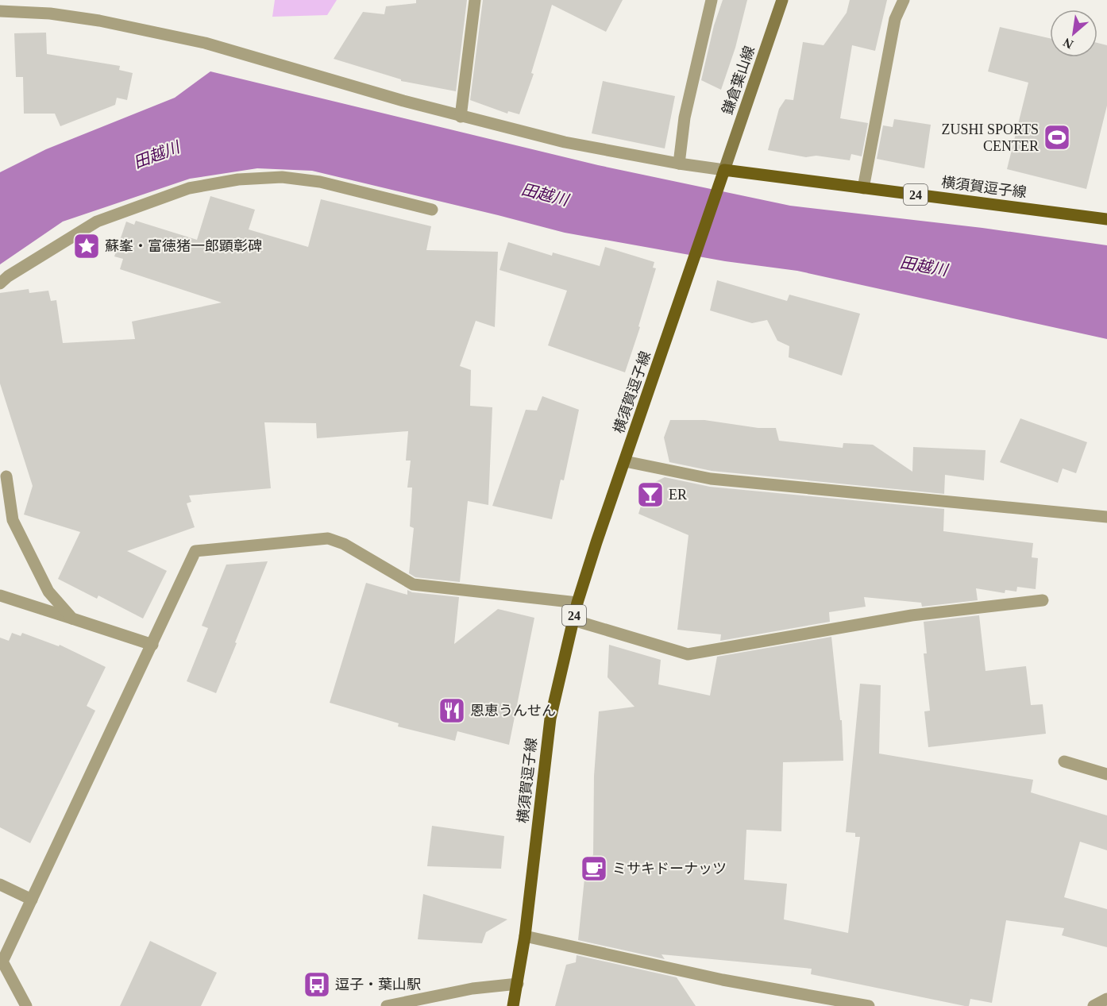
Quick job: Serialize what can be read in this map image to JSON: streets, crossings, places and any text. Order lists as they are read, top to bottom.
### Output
{
  "streets": {
    "main road": ["鎌倉葉山線", "横須賀逗子線", "24"]
  },
  "crossings": [
    ["鎌倉葉山線", "横須賀逗子線"]
  ],
  "water": ["田越川"],
  "places": {
    "sports": ["ZUSHI SPORTS CENTER"],
    "place": ["蘇峯・富徳猪一郎顕彰碑"],
    "bar": ["ER"],
    "restaurant": ["恩恵うんせん"],
    "cafe": ["ミサキドーナッツ"],
    "bus stop": ["逗子・葉山駅"]
  },
  "north": "bottom left"
}
